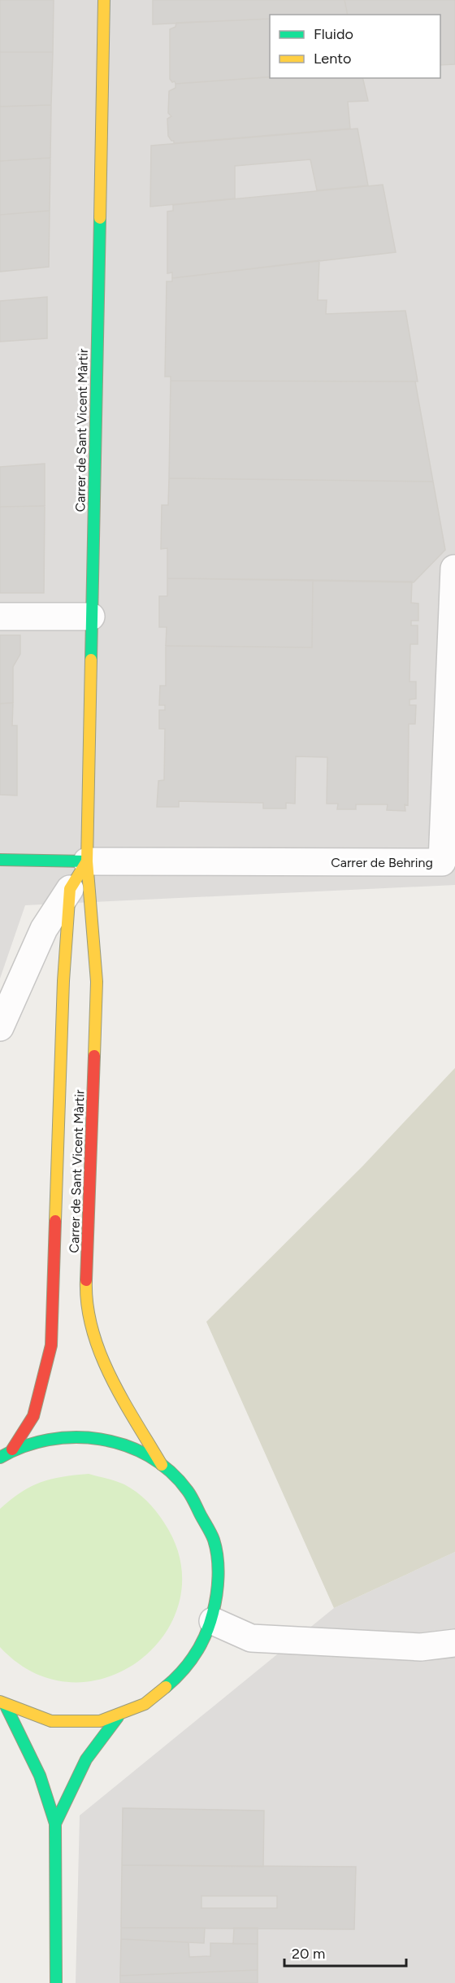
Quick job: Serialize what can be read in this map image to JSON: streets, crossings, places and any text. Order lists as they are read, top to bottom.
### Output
{
  "streets": {
    "main road": ["Carrer de Sant Vicent Màrtir"],
    "street": ["Carrer de Behring"]
  },
  "crossings": [
    ["Carrer de Sant Vicent Màrtir", "Carrer de Behring"]
  ],
  "legend": ["Fluido", "Lento"],
  "scale_bar": "20 m"
}
